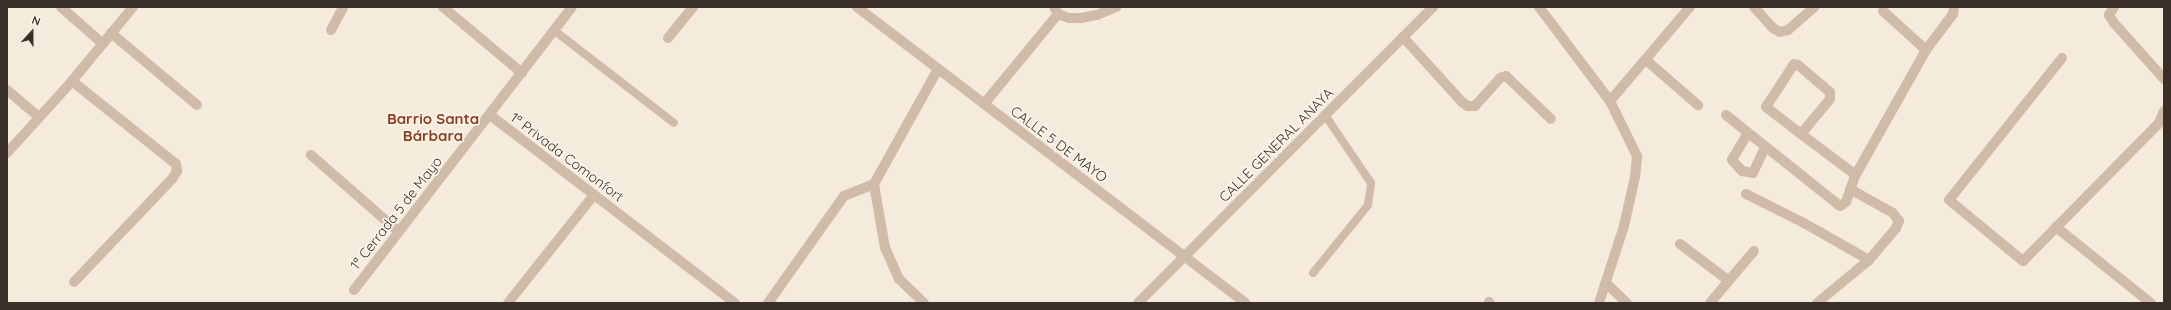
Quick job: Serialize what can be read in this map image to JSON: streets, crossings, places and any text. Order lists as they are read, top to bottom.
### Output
{
  "streets": {
    "street": [
      "CALLE 5 DE MAYO",
      "CALLE GENERAL ANAYA",
      "1ª Privada Comonfort",
      "1ª Cerrada 5 de Mayo"
    ]
  },
  "crossings": [
    ["CALLE 5 DE MAYO", "CALLE GENERAL ANAYA"],
    ["1ª Privada Comonfort", "1ª Cerrada 5 de Mayo"]
  ],
  "districts": ["Barrio Santa Bárbara"],
  "north": "top"
}
